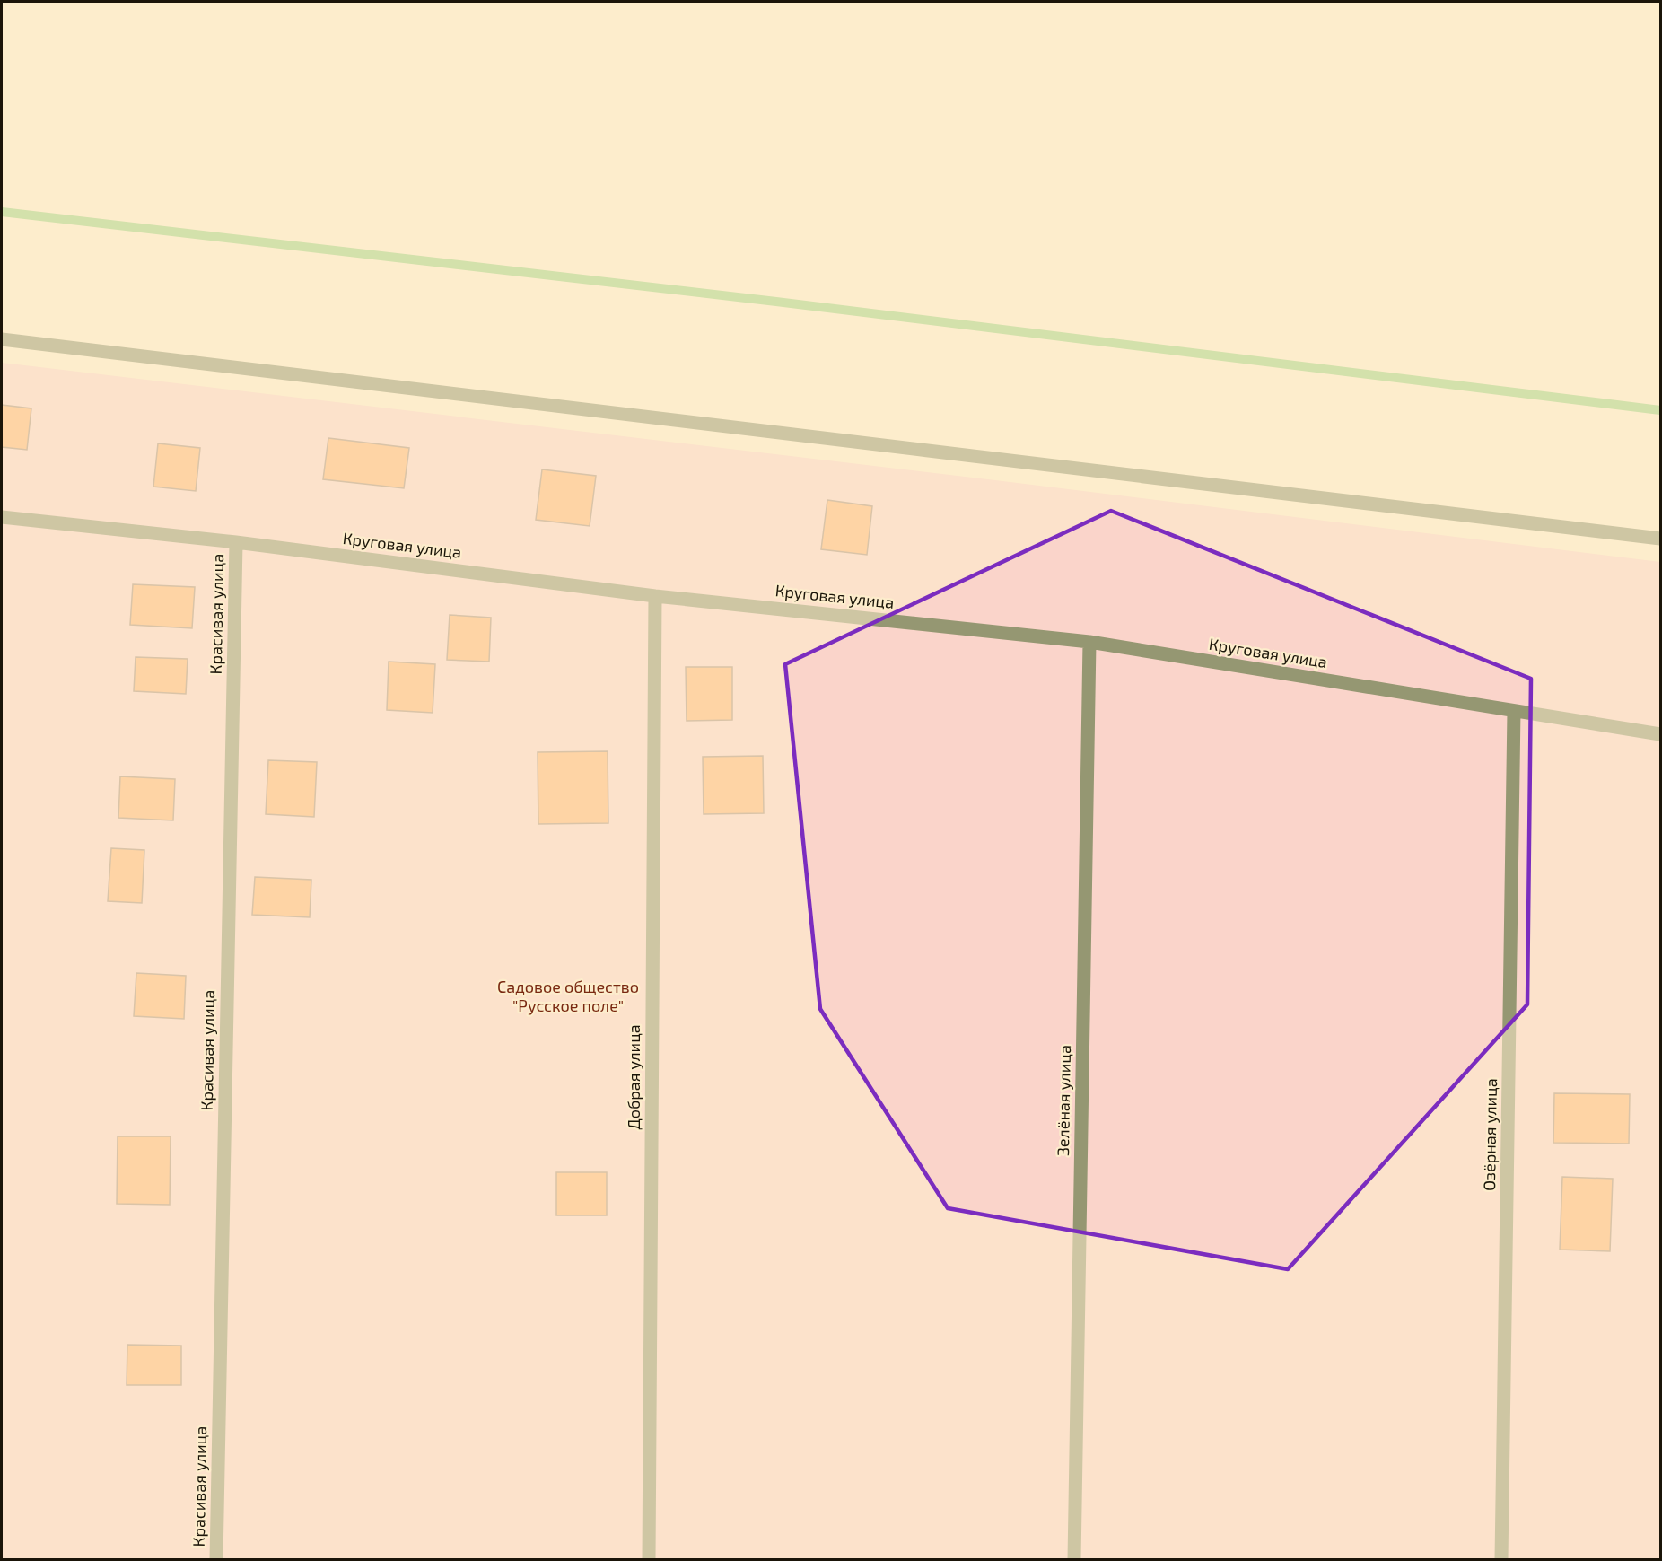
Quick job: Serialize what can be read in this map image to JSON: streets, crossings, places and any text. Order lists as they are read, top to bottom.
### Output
{
  "streets": {
    "street": [
      "Круговая улица",
      "Красивая улица",
      "Добрая улица",
      "Зелёная улица",
      "Озёрная улица"
    ]
  },
  "crossings": [
    ["Круговая улица", "Красивая улица"],
    ["Круговая улица", "Добрая улица"],
    ["Круговая улица", "Зелёная улица"],
    ["Круговая улица", "Озёрная улица"]
  ],
  "parks": ["Садовое общество \"Русское поле\""]
}
